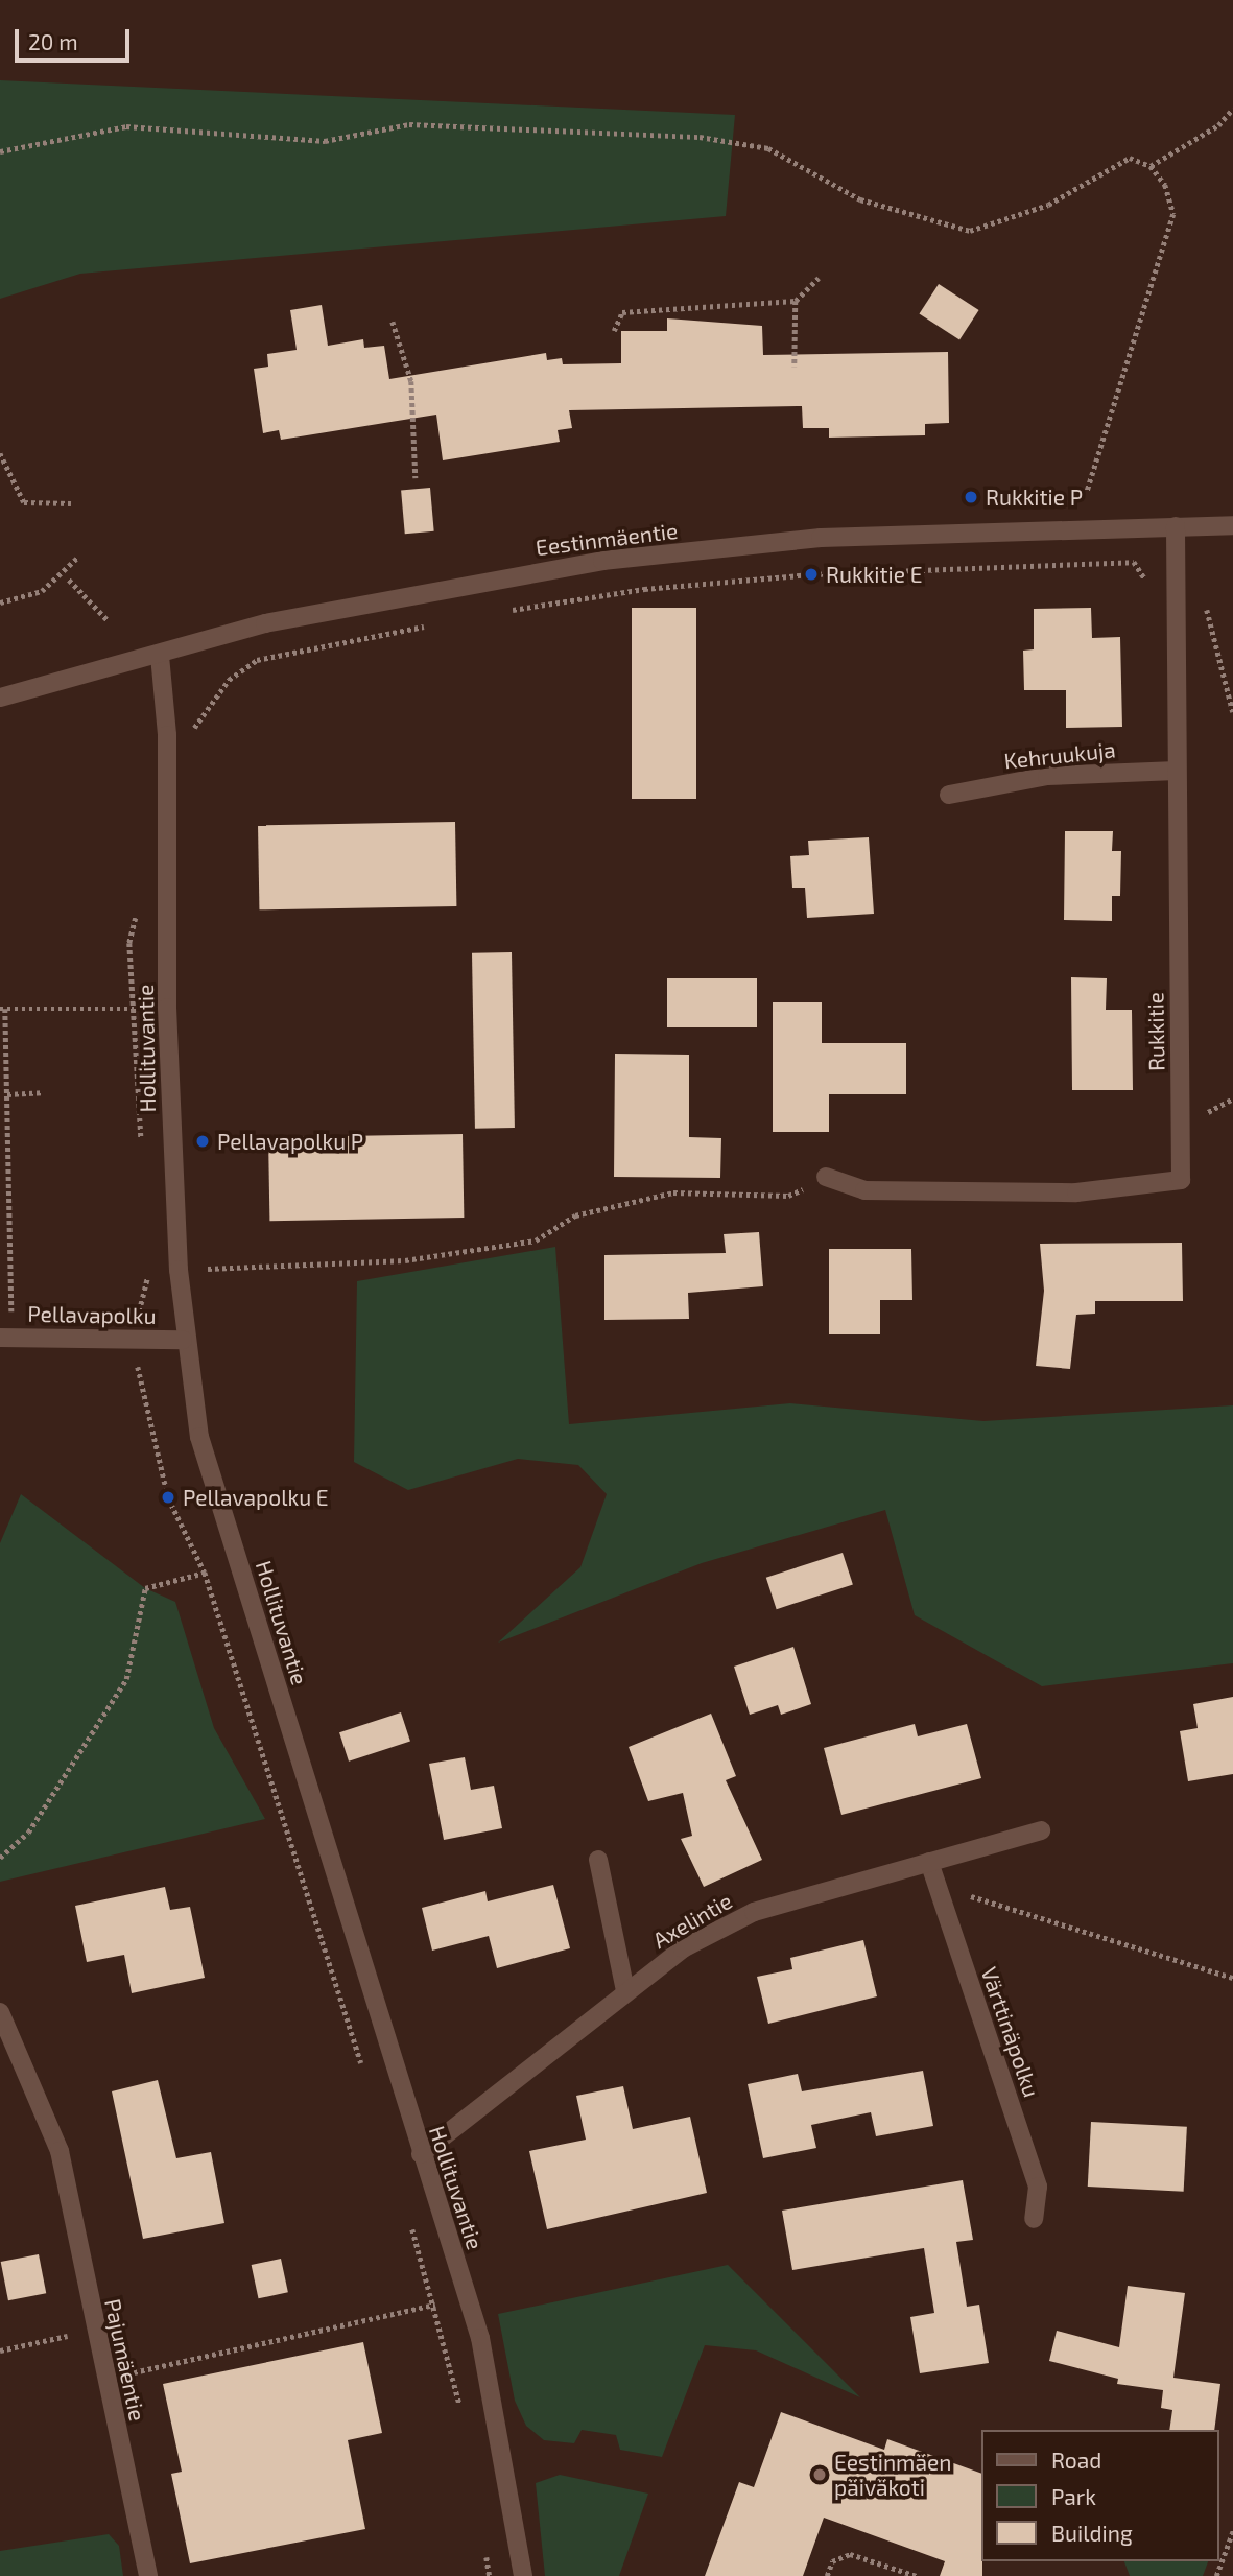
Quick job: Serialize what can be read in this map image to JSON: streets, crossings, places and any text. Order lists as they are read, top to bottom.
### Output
{
  "streets": {
    "street": [
      "Eestinmäentie",
      "Kehruukuja",
      "Rukkitie",
      "Hollituvantie",
      "Pellavapolku",
      "Axelintie",
      "Värttinäpolku",
      "Pajumäentie"
    ]
  },
  "crossings": [
    ["Eestinmäentie", "Rukkitie"],
    ["Eestinmäentie", "Hollituvantie"],
    ["Kehruukuja", "Rukkitie"],
    ["Hollituvantie", "Pellavapolku"],
    ["Hollituvantie", "Axelintie"],
    ["Axelintie", "Värttinäpolku"]
  ],
  "places": [
    "Rukkitie P",
    "Rukkitie E",
    "Pellavapolku P",
    "Pellavapolku E",
    "Eestinmäen päiväkoti"
  ],
  "legend": ["Road", "Park", "Building"],
  "scale_bar": "20 m"
}
